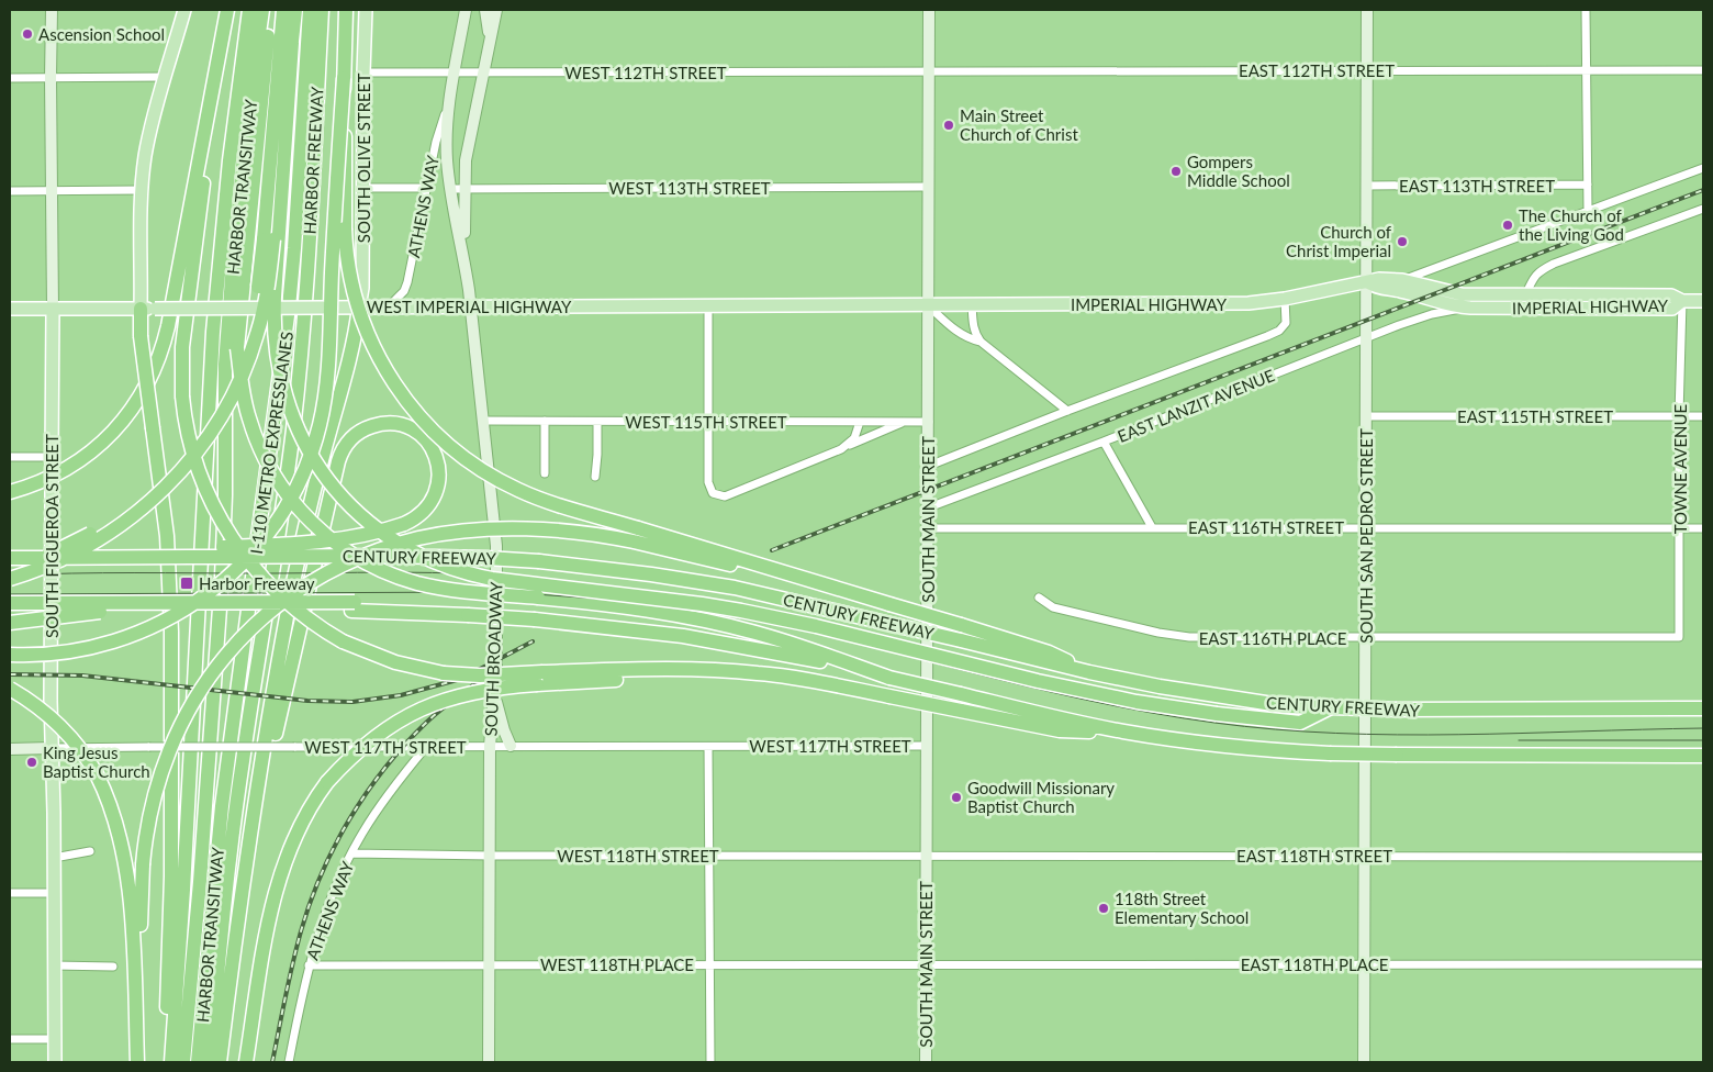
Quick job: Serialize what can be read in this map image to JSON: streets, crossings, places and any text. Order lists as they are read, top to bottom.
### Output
{
  "streets": {
    "highway": [
      "HARBOR FREEWAY",
      "HARBOR TRANSITWAY",
      "I-110 METRO EXPRESSLANES",
      "CENTURY FREEWAY"
    ],
    "main road": [
      "SOUTH OLIVE STREET",
      "IMPERIAL HIGHWAY",
      "WEST IMPERIAL HIGHWAY",
      "SOUTH MAIN STREET",
      "SOUTH FIGUEROA STREET",
      "SOUTH SAN PEDRO STREET",
      "SOUTH BROADWAY",
      "WEST 117TH STREET"
    ],
    "street": [
      "EAST 112TH STREET",
      "WEST 112TH STREET",
      "EAST 113TH STREET",
      "WEST 113TH STREET",
      "ATHENS WAY",
      "EAST LANZIT AVENUE",
      "EAST 115TH STREET",
      "WEST 115TH STREET",
      "TOWNE AVENUE",
      "EAST 116TH STREET",
      "EAST 116TH PLACE",
      "WEST 118TH STREET",
      "EAST 118TH STREET",
      "WEST 118TH PLACE",
      "EAST 118TH PLACE"
    ]
  },
  "crossings": [
    ["EAST 112TH STREET", "WEST 112TH STREET"],
    ["EAST 112TH STREET", "SOUTH MAIN STREET"],
    ["EAST 112TH STREET", "SOUTH SAN PEDRO STREET"],
    ["WEST 112TH STREET", "SOUTH OLIVE STREET"],
    ["WEST 112TH STREET", "SOUTH MAIN STREET"],
    ["WEST 112TH STREET", "SOUTH BROADWAY"],
    ["SOUTH OLIVE STREET", "WEST IMPERIAL HIGHWAY"],
    ["EAST 113TH STREET", "SOUTH SAN PEDRO STREET"],
    ["HARBOR TRANSITWAY", "I-110 METRO EXPRESSLANES"],
    ["WEST 113TH STREET", "SOUTH MAIN STREET"],
    ["WEST 113TH STREET", "SOUTH BROADWAY"],
    ["ATHENS WAY", "WEST IMPERIAL HIGHWAY"],
    ["ATHENS WAY", "SOUTH BROADWAY"],
    ["ATHENS WAY", "WEST 117TH STREET"],
    ["ATHENS WAY", "WEST 118TH STREET"],
    ["ATHENS WAY", "WEST 118TH PLACE"],
    ["IMPERIAL HIGHWAY", "WEST IMPERIAL HIGHWAY"],
    ["IMPERIAL HIGHWAY", "EAST LANZIT AVENUE"],
    ["IMPERIAL HIGHWAY", "TOWNE AVENUE"],
    ["IMPERIAL HIGHWAY", "SOUTH MAIN STREET"],
    ["IMPERIAL HIGHWAY", "SOUTH SAN PEDRO STREET"],
    ["WEST IMPERIAL HIGHWAY", "SOUTH MAIN STREET"],
    ["WEST IMPERIAL HIGHWAY", "SOUTH FIGUEROA STREET"],
    ["WEST IMPERIAL HIGHWAY", "SOUTH BROADWAY"],
    ["EAST LANZIT AVENUE", "SOUTH MAIN STREET"],
    ["EAST LANZIT AVENUE", "SOUTH SAN PEDRO STREET"],
    ["EAST 115TH STREET", "TOWNE AVENUE"],
    ["EAST 115TH STREET", "SOUTH SAN PEDRO STREET"],
    ["WEST 115TH STREET", "SOUTH MAIN STREET"],
    ["WEST 115TH STREET", "SOUTH BROADWAY"],
    ["TOWNE AVENUE", "EAST 116TH STREET"],
    ["TOWNE AVENUE", "EAST 116TH PLACE"],
    ["SOUTH MAIN STREET", "EAST 116TH STREET"],
    ["SOUTH MAIN STREET", "WEST 117TH STREET"],
    ["SOUTH MAIN STREET", "WEST 118TH STREET"],
    ["SOUTH MAIN STREET", "EAST 118TH STREET"],
    ["SOUTH MAIN STREET", "WEST 118TH PLACE"],
    ["SOUTH MAIN STREET", "EAST 118TH PLACE"],
    ["EAST 116TH STREET", "SOUTH SAN PEDRO STREET"],
    ["SOUTH FIGUEROA STREET", "WEST 117TH STREET"],
    ["SOUTH SAN PEDRO STREET", "EAST 116TH PLACE"],
    ["SOUTH SAN PEDRO STREET", "EAST 118TH STREET"],
    ["SOUTH SAN PEDRO STREET", "EAST 118TH PLACE"],
    ["SOUTH BROADWAY", "WEST 117TH STREET"],
    ["SOUTH BROADWAY", "WEST 118TH STREET"],
    ["SOUTH BROADWAY", "WEST 118TH PLACE"],
    ["WEST 118TH STREET", "EAST 118TH STREET"],
    ["WEST 118TH PLACE", "EAST 118TH PLACE"]
  ],
  "places": {
    "other": [
      "Ascension School",
      "Main Street Church of Christ",
      "Gompers Middle School",
      "The Church of the Living God",
      "Church of Christ Imperial",
      "King Jesus Baptist Church",
      "Goodwill Missionary Baptist Church",
      "118th Street Elementary School"
    ],
    "transit": ["Harbor Freeway"]
  }
}
